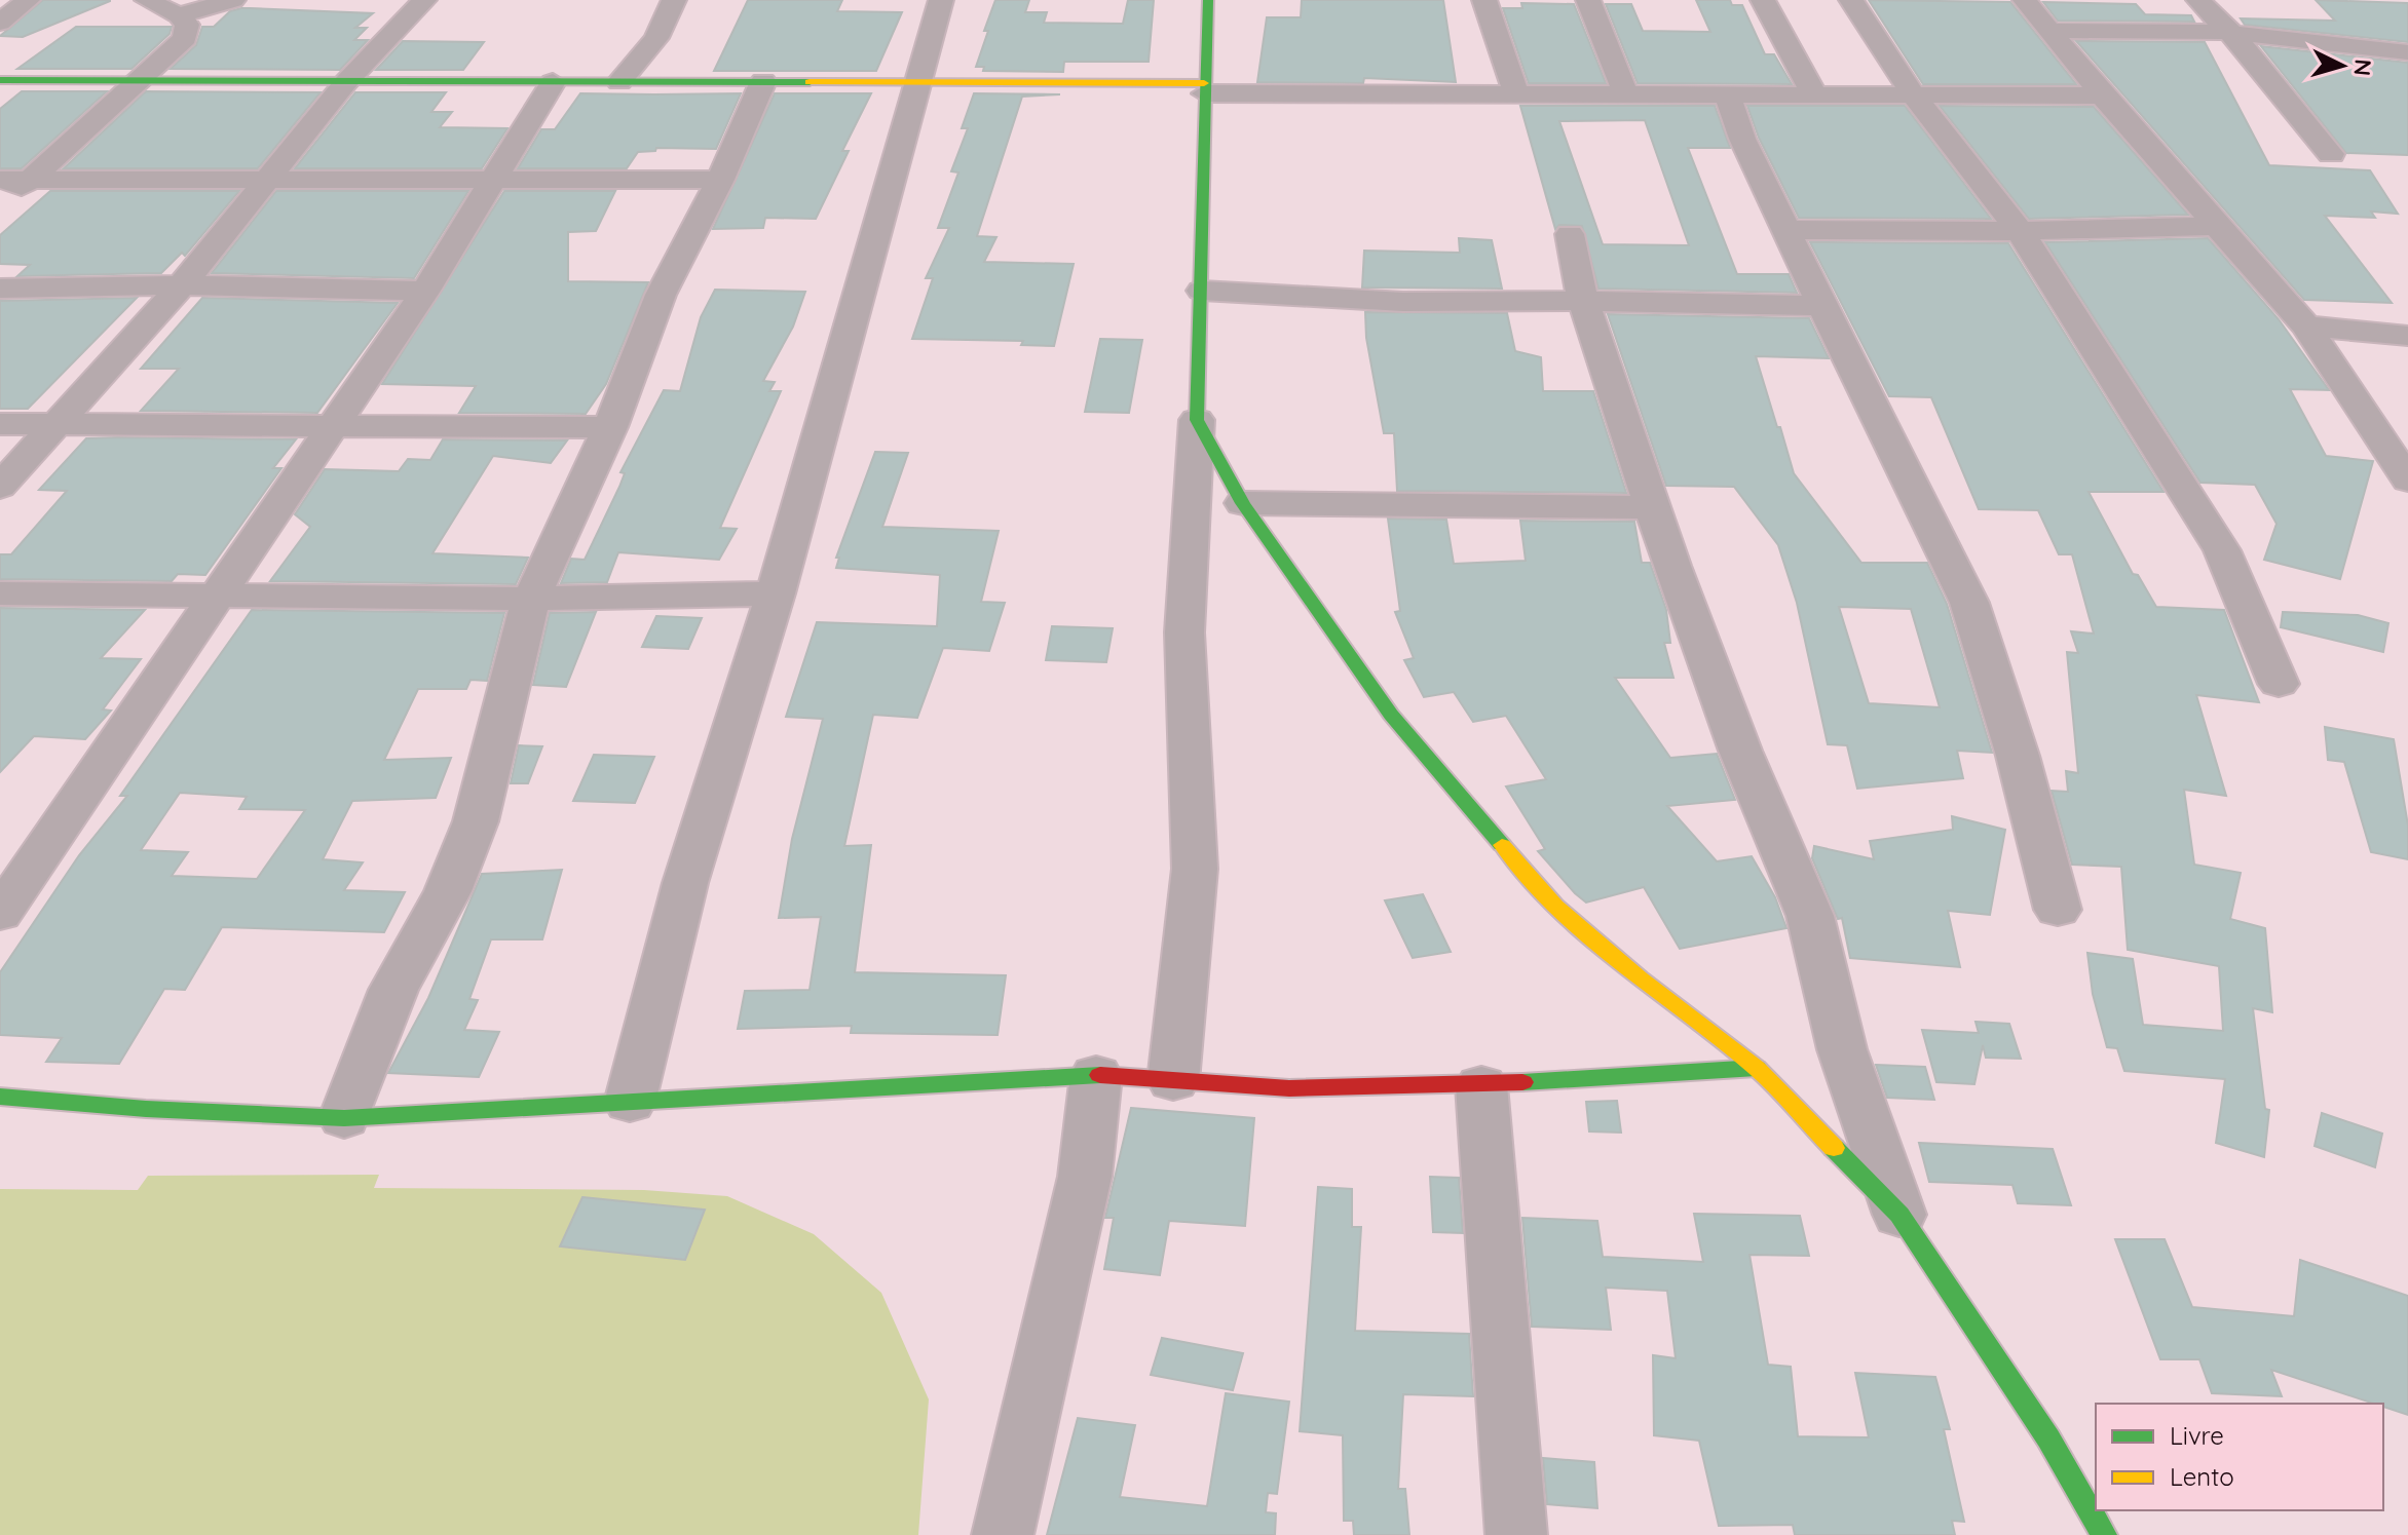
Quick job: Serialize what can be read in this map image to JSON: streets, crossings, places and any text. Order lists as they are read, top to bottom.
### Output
{
  "legend": ["Livre", "Lento"],
  "north": "right"
}
